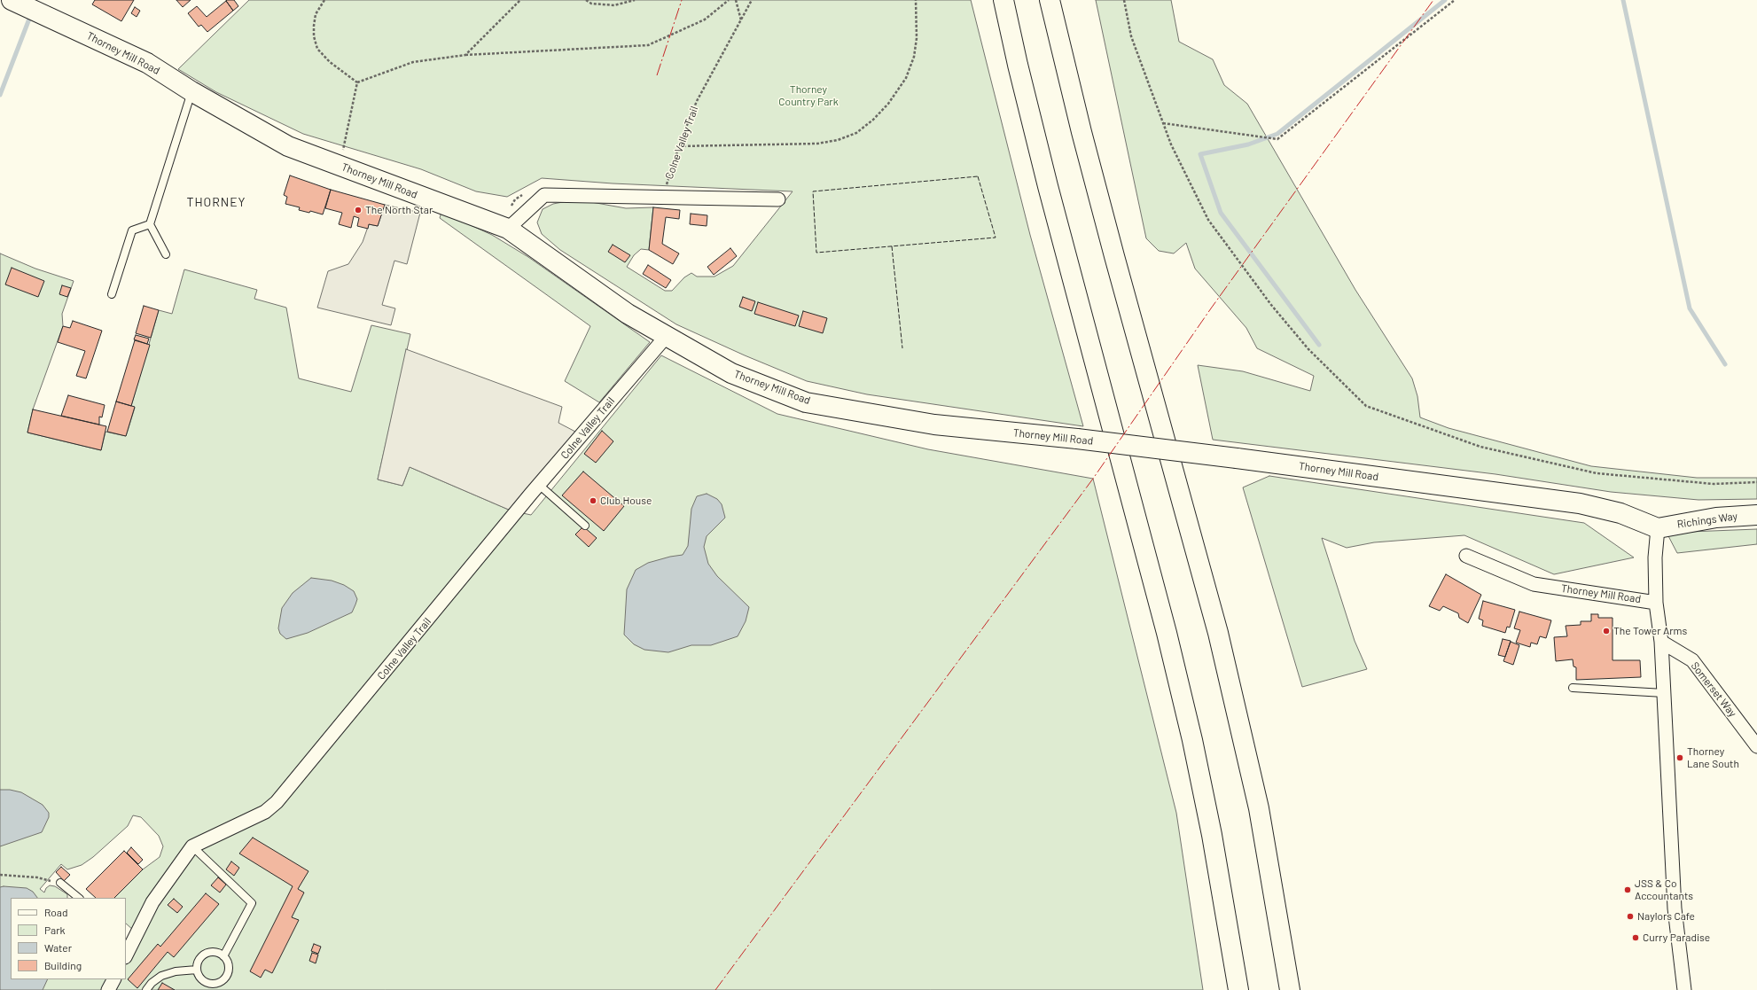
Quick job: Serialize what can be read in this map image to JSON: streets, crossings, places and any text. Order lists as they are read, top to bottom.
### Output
{
  "streets": {
    "main road": ["Thorney Mill Road", "Richings Way"],
    "street": ["Colne Valley Trail", "Somerset Way"]
  },
  "crossings": [
    ["Thorney Mill Road", "Colne Valley Trail"],
    ["Thorney Mill Road", "Richings Way"]
  ],
  "districts": ["THORNEY"],
  "parks": ["Thorney Country Park"],
  "places": [
    "The North Star",
    "Club House",
    "The Tower Arms",
    "Thorney Lane South",
    "JSS & Co Accountants",
    "Naylors Cafe",
    "Curry Paradise"
  ],
  "legend": [
    "Road",
    "Park",
    "Water",
    "Building"
  ]
}
